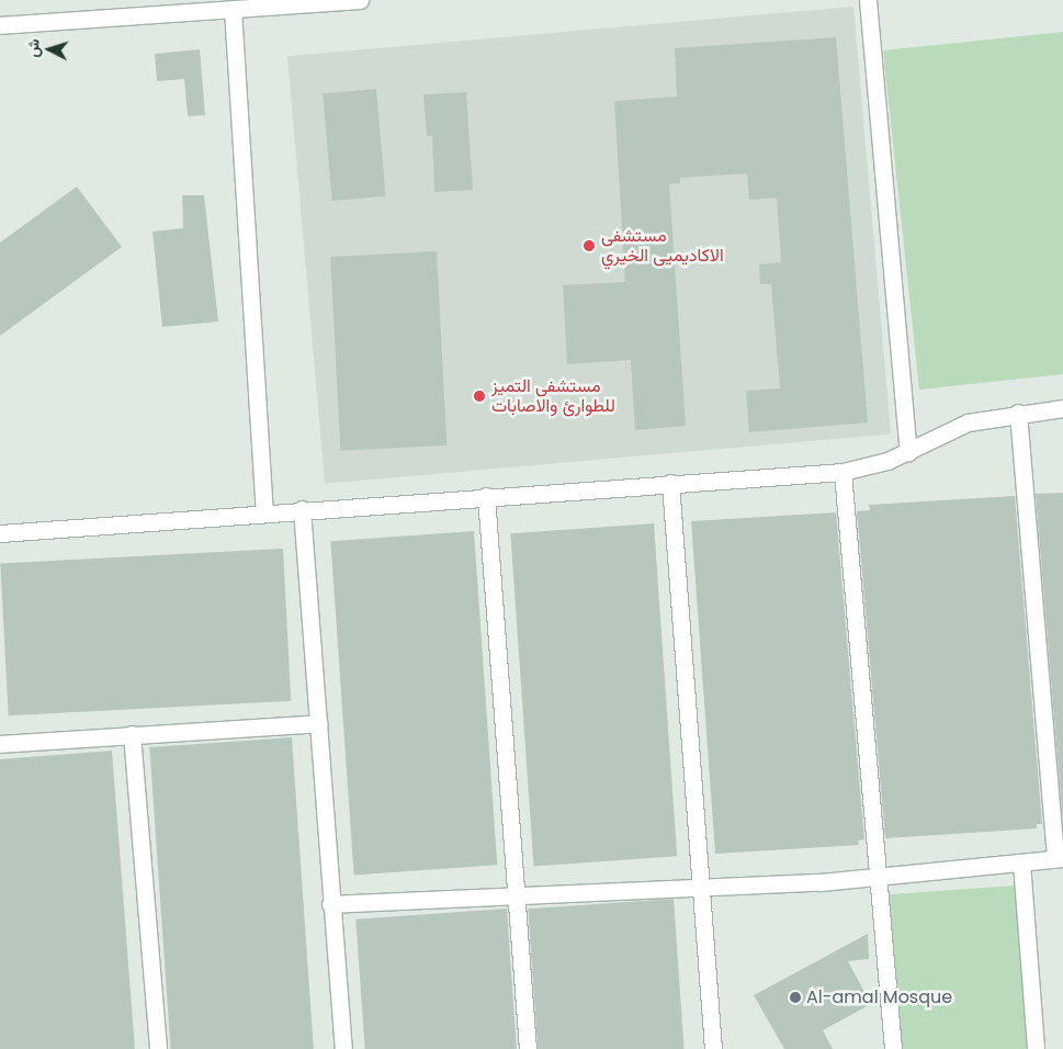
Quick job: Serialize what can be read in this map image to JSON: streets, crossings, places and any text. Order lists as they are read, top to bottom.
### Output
{
  "places": ["مستشفى الاكاديميى الخيري", "مستشفى التميز للطوارئ والاصابات", "Al-amal Mosque"],
  "north": "left"
}
